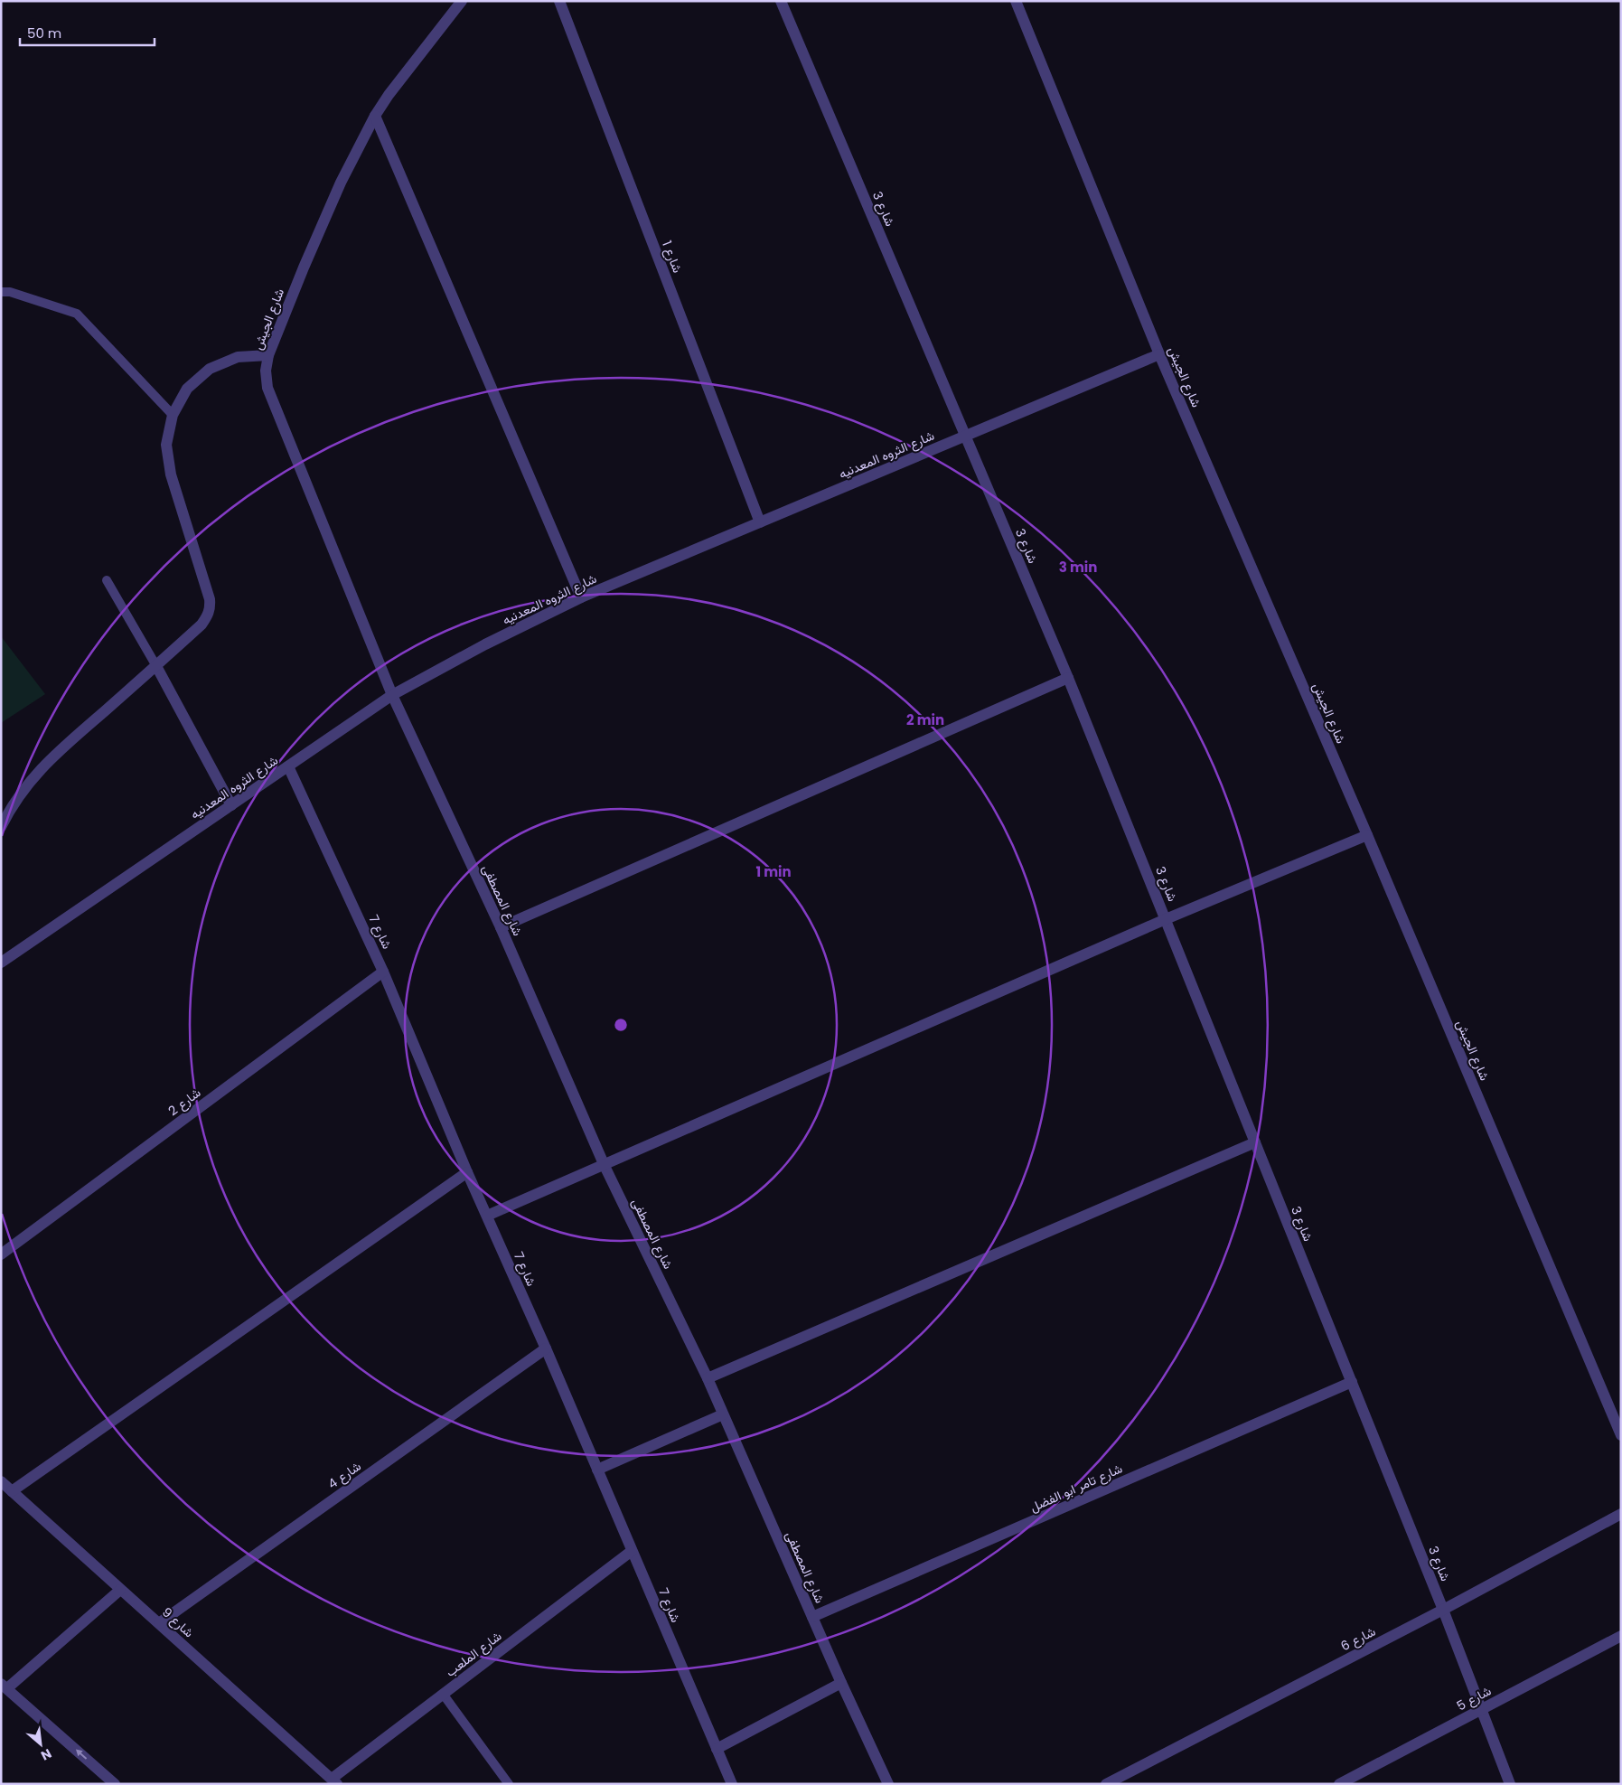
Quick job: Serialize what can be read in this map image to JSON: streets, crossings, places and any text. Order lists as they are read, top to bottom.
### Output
{
  "streets": {
    "street": [
      "شارع 3",
      "شارع 1",
      "شارع الجيش",
      "شارع الثروه المعدنيه",
      "شارع المصطفى",
      "شارع 7",
      "شارع 2",
      "شارع 4",
      "شارع تامر ابو الفضل",
      "شارع 9",
      "شارع 6",
      "شارع الملعب",
      "شارع 5"
    ]
  },
  "crossings": [
    ["شارع 3", "شارع الثروه المعدنيه"],
    ["شارع 3", "شارع تامر ابو الفضل"],
    ["شارع 3", "شارع 6"],
    ["شارع 3", "شارع 5"],
    ["شارع 1", "شارع الثروه المعدنيه"],
    ["شارع الجيش", "شارع الثروه المعدنيه"],
    ["شارع الجيش", "شارع المصطفى"],
    ["شارع الثروه المعدنيه", "شارع المصطفى"],
    ["شارع الثروه المعدنيه", "شارع 7"],
    ["شارع المصطفى", "شارع تامر ابو الفضل"],
    ["شارع 7", "شارع 2"],
    ["شارع 7", "شارع 4"],
    ["شارع 7", "شارع الملعب"],
    ["شارع 4", "شارع 9"],
    ["شارع 9", "شارع الملعب"]
  ],
  "scale_bar": "50 m",
  "north": "bottom right",
  "rings": ["3 min", "2 min", "1 min"]
}
